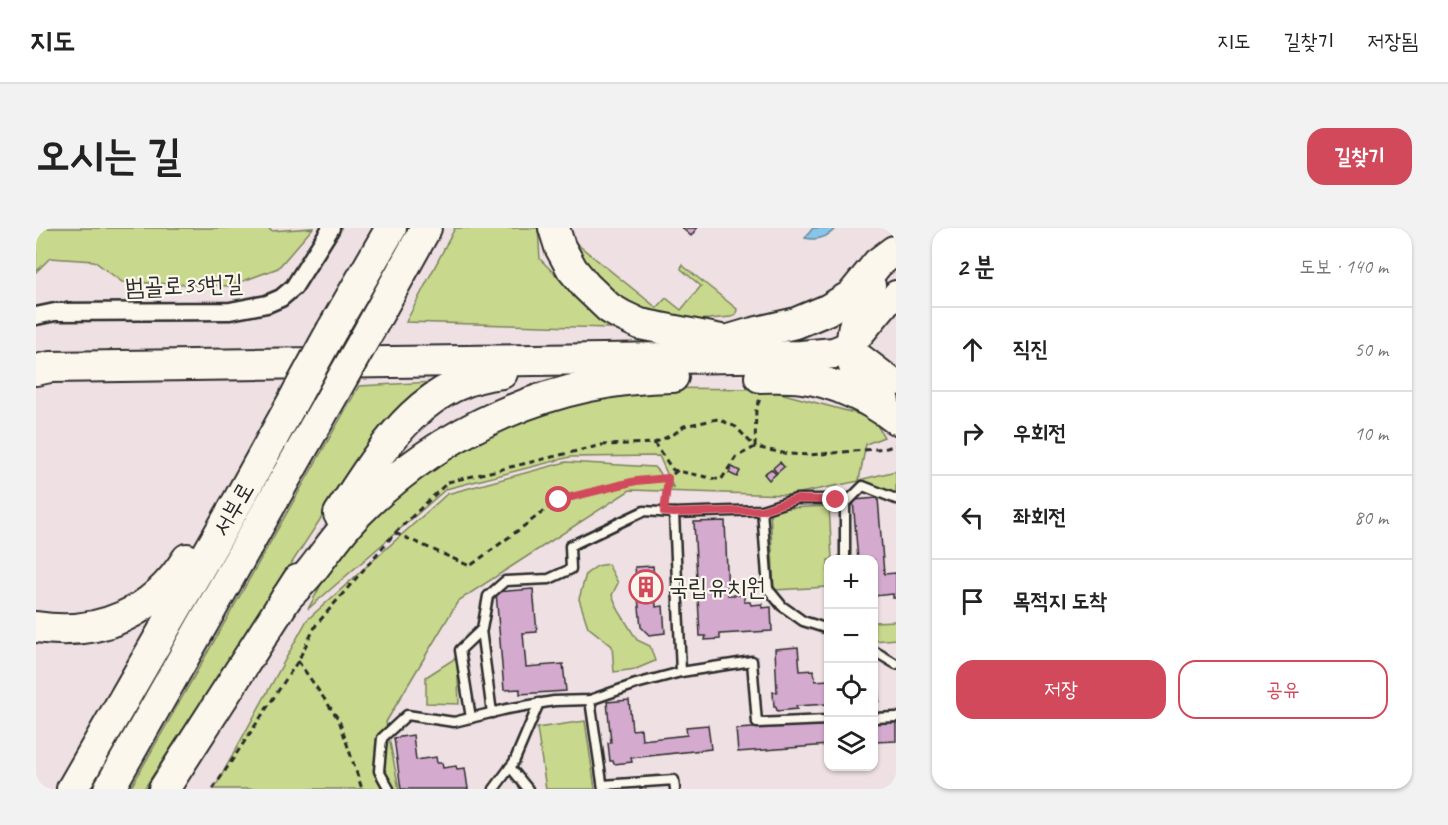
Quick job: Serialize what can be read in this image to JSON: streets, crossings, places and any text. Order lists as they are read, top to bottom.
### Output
{
  "streets": {
    "highway": ["서부로"],
    "street": ["범골로35번길"]
  },
  "places": {
    "building": ["국립유치원"]
  },
  "page": {
    "header": "지도",
    "nav": ["지도", "길찾기", "저장됨"],
    "buttons": [
      "길찾기",
      ["저장", "공유"]
    ],
    "title": "오시는 길",
    "heading": ["2 분", "도보 · 140 m"],
    "list": [
      ["직진", "50 m"],
      ["우회전", "10 m"],
      ["좌회전", "80 m"],
      "목적지 도착"
    ],
    "map_buttons": ["+", "−"]
  }
}
